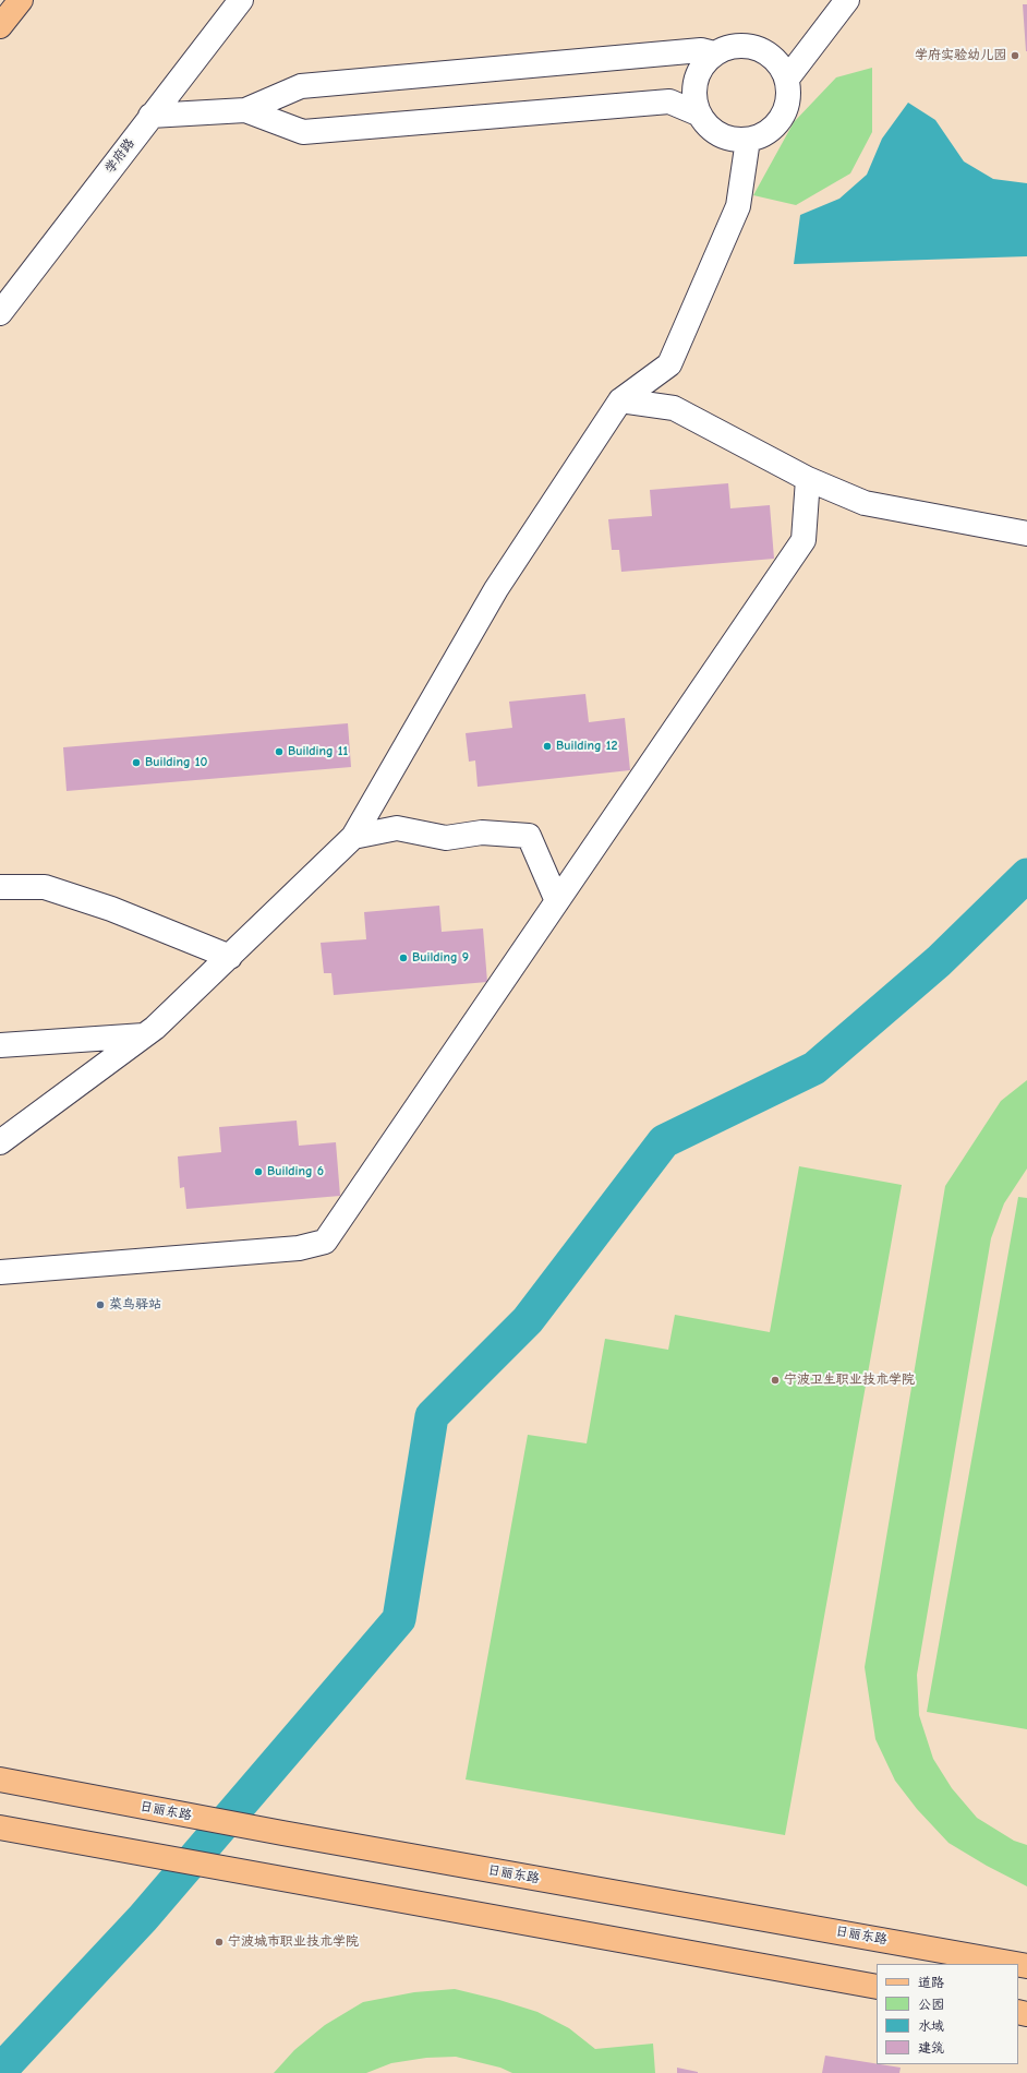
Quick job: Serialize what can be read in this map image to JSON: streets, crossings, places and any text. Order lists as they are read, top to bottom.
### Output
{
  "streets": {
    "main road": ["日丽东路"],
    "street": ["学府路"]
  },
  "places": [
    "学府实验幼儿园",
    "Building 12",
    "Building 11",
    "Building 10",
    "Building 9",
    "Building 6",
    "菜鸟驿站",
    "宁波卫生职业技术学院",
    "宁波城市职业技术学院"
  ],
  "legend": [
    "道路",
    "公园",
    "水域",
    "建筑"
  ]
}
